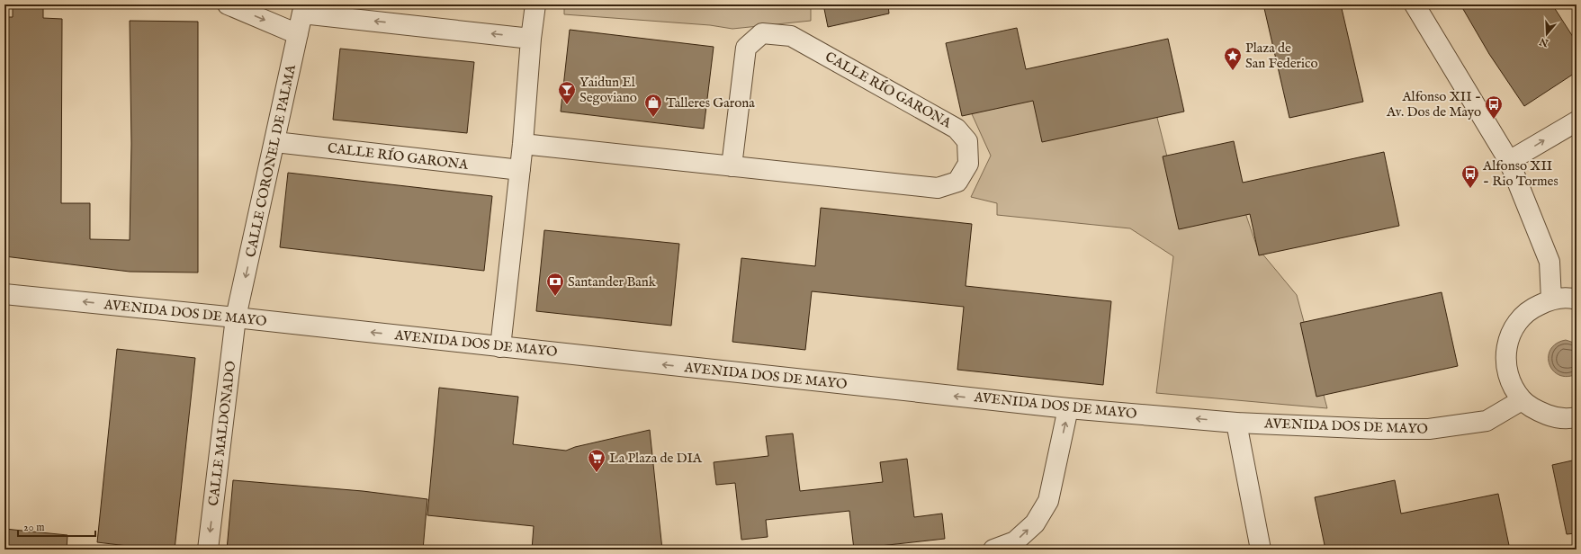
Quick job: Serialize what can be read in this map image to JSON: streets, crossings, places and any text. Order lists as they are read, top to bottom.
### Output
{
  "streets": {
    "street": [
      "CALLE RÍO GARONA",
      "CALLE CORONEL DE PALMA",
      "AVENIDA DOS DE MAYO",
      "CALLE MALDONADO"
    ]
  },
  "crossings": [
    ["CALLE RÍO GARONA", "CALLE CORONEL DE PALMA"],
    ["CALLE CORONEL DE PALMA", "AVENIDA DOS DE MAYO"],
    ["CALLE CORONEL DE PALMA", "CALLE MALDONADO"],
    ["AVENIDA DOS DE MAYO", "CALLE MALDONADO"]
  ],
  "one_way": ["CALLE CORONEL DE PALMA", "AVENIDA DOS DE MAYO", "CALLE MALDONADO"],
  "places": {
    "place": ["Plaza de San Federico"],
    "bar": ["Yaidun El Segoviano"],
    "shop": ["Talleres Garona"],
    "bus stop": ["Alfonso XII - Av. Dos de Mayo", "Alfonso XII - Rio Tormes"],
    "bank": ["Santander Bank"],
    "supermarket": ["La Plaza de DIA"]
  },
  "scale_bar": "20 m",
  "north": "bottom"
}
